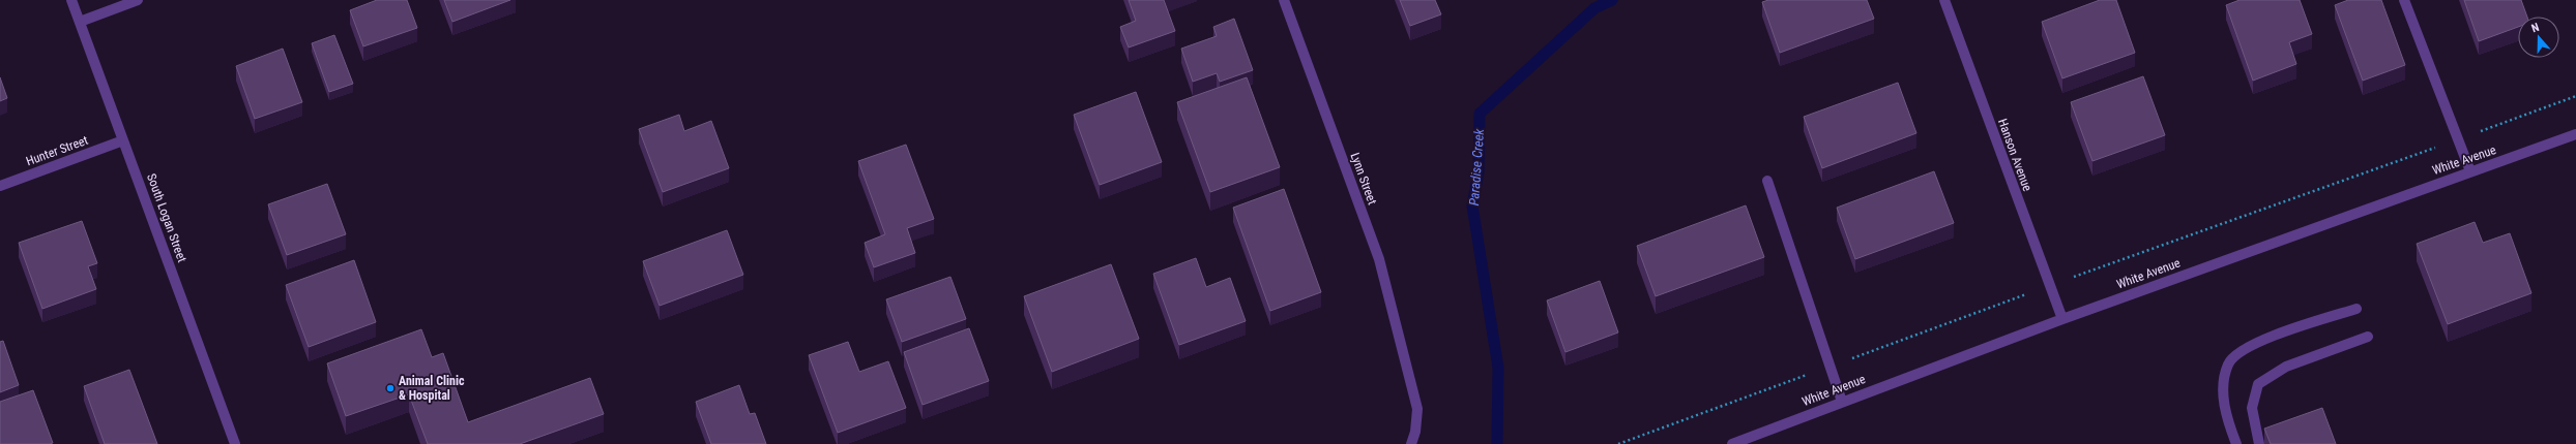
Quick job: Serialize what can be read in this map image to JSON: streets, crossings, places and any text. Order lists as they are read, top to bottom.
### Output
{
  "streets": {
    "street": [
      "Hunter Street",
      "Hanson Avenue",
      "White Avenue",
      "Lynn Street",
      "South Logan Street"
    ]
  },
  "crossings": [
    ["Hunter Street", "South Logan Street"],
    ["Hanson Avenue", "White Avenue"]
  ],
  "water": ["Paradise Creek"],
  "places": ["Animal Clinic & Hospital"],
  "north": "top"
}
